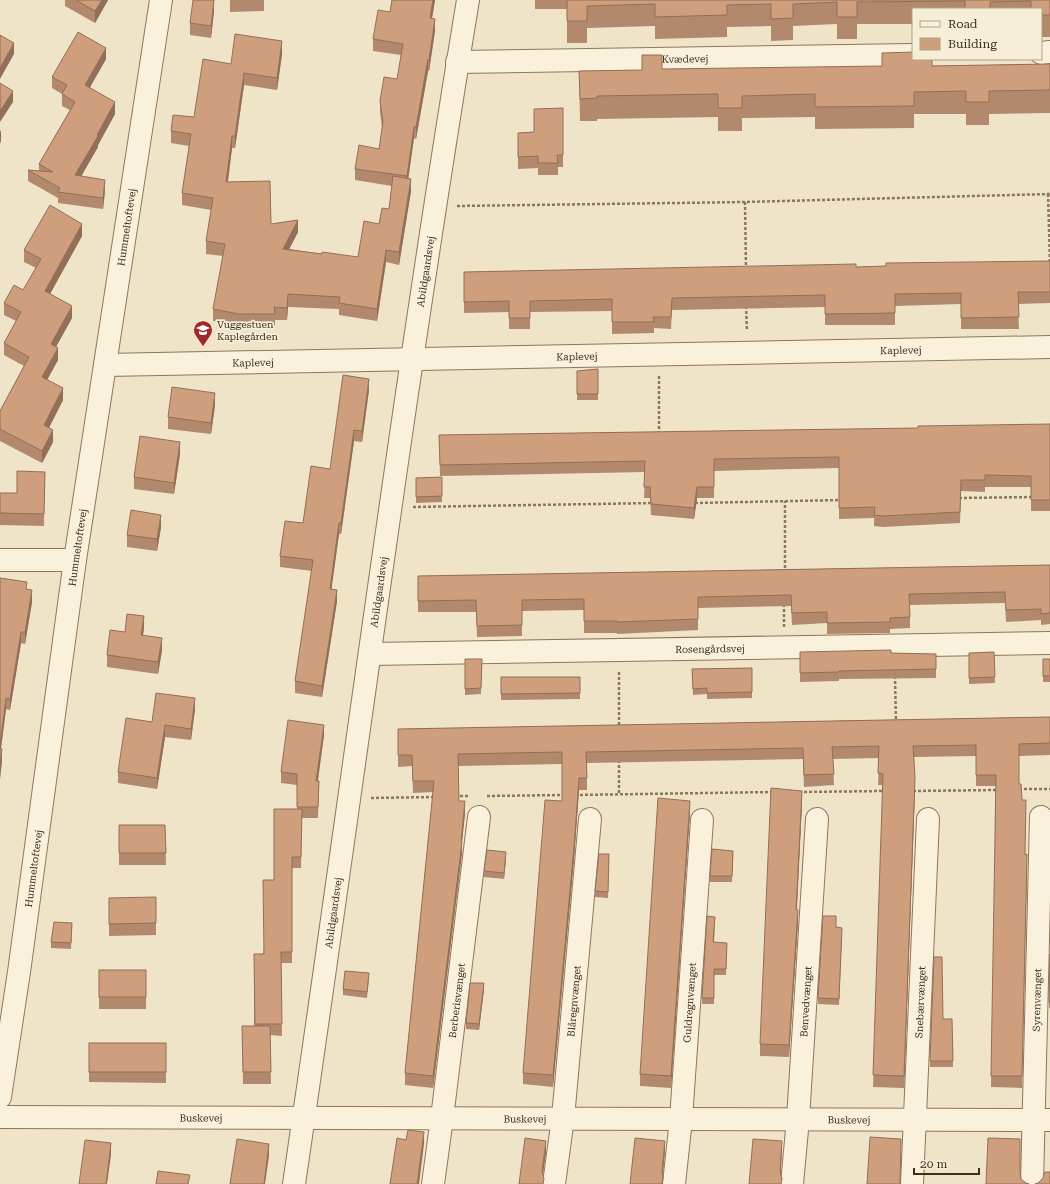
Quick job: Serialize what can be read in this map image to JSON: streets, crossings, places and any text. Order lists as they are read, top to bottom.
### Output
{
  "streets": {
    "street": [
      "Kvædevej",
      "Hummeltoftevej",
      "Abildgaardsvej",
      "Kaplevej",
      "Rosengårdsvej",
      "Berberisvænget",
      "Syrenvænget",
      "Blåregnvænget",
      "Guldregnvænget",
      "Benvedvænget",
      "Snebærvænget",
      "Buskevej"
    ]
  },
  "crossings": [
    ["Kvædevej", "Abildgaardsvej"],
    ["Hummeltoftevej", "Kaplevej"],
    ["Abildgaardsvej", "Kaplevej"],
    ["Abildgaardsvej", "Rosengårdsvej"],
    ["Abildgaardsvej", "Buskevej"],
    ["Berberisvænget", "Buskevej"],
    ["Syrenvænget", "Buskevej"],
    ["Blåregnvænget", "Buskevej"],
    ["Guldregnvænget", "Buskevej"],
    ["Benvedvænget", "Buskevej"],
    ["Snebærvænget", "Buskevej"]
  ],
  "places": {
    "school or university": ["Vuggestuen Kaplegården"]
  },
  "legend": ["Road", "Building"],
  "scale_bar": "20 m"
}
